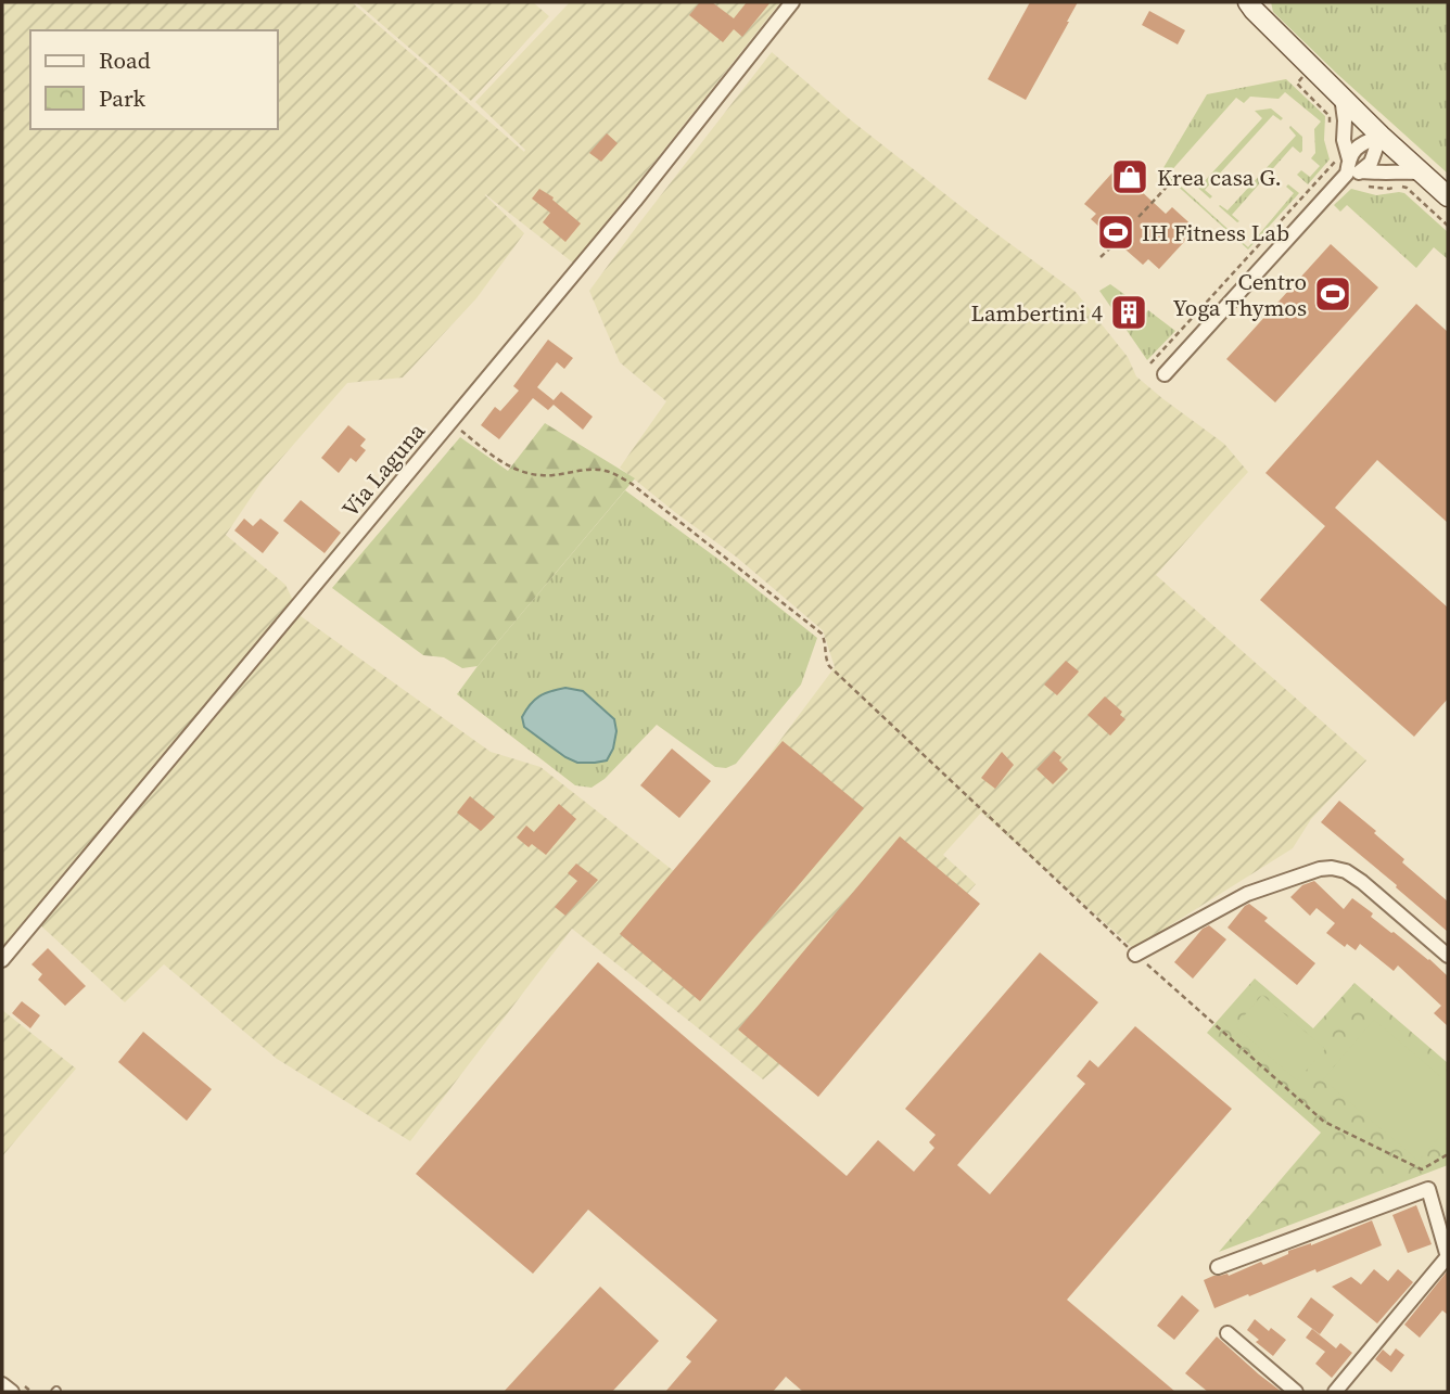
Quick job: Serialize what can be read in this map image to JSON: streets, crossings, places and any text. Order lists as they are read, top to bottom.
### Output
{
  "streets": {
    "street": ["Via Laguna"]
  },
  "places": {
    "shop": ["Krea casa G."],
    "sports": ["IH Fitness Lab", "Centro Yoga Thymos"],
    "building": ["Lambertini 4"]
  },
  "legend": ["Road", "Park"]
}
